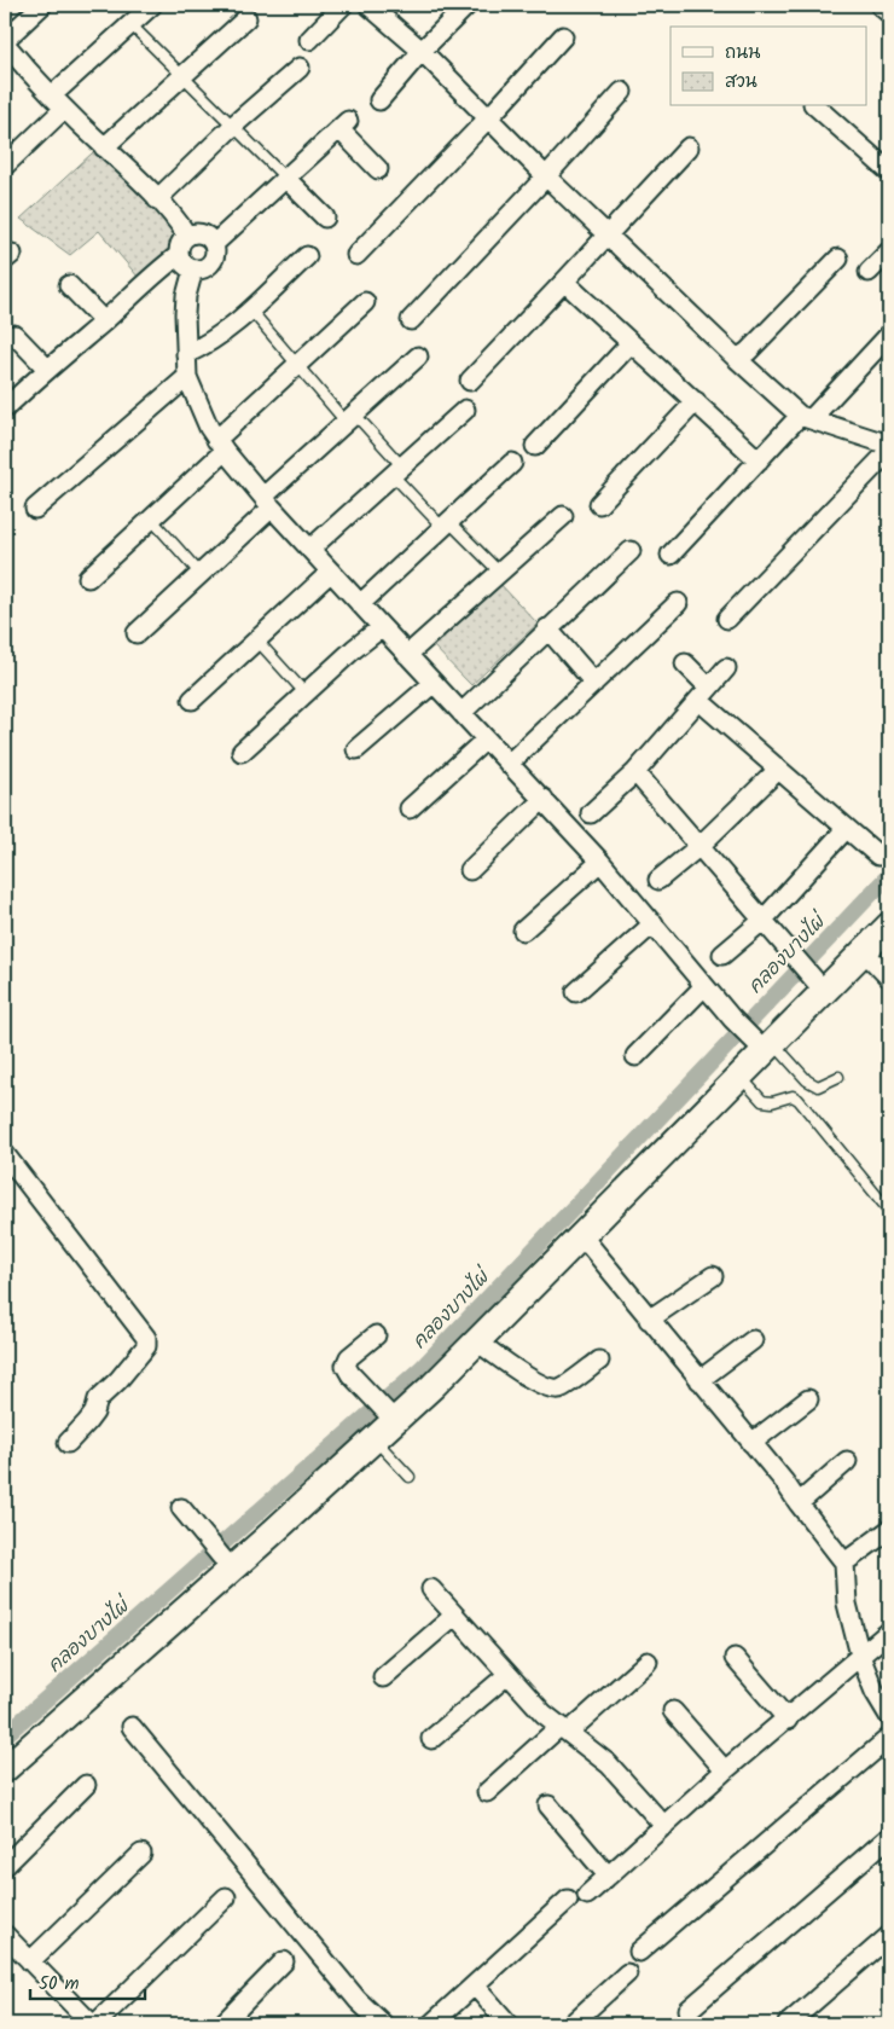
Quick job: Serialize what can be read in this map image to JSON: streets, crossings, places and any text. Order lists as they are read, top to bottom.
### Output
{
  "water": ["คลองบางไผ่"],
  "legend": ["ถนน", "สวน"],
  "scale_bar": "50 m"
}
